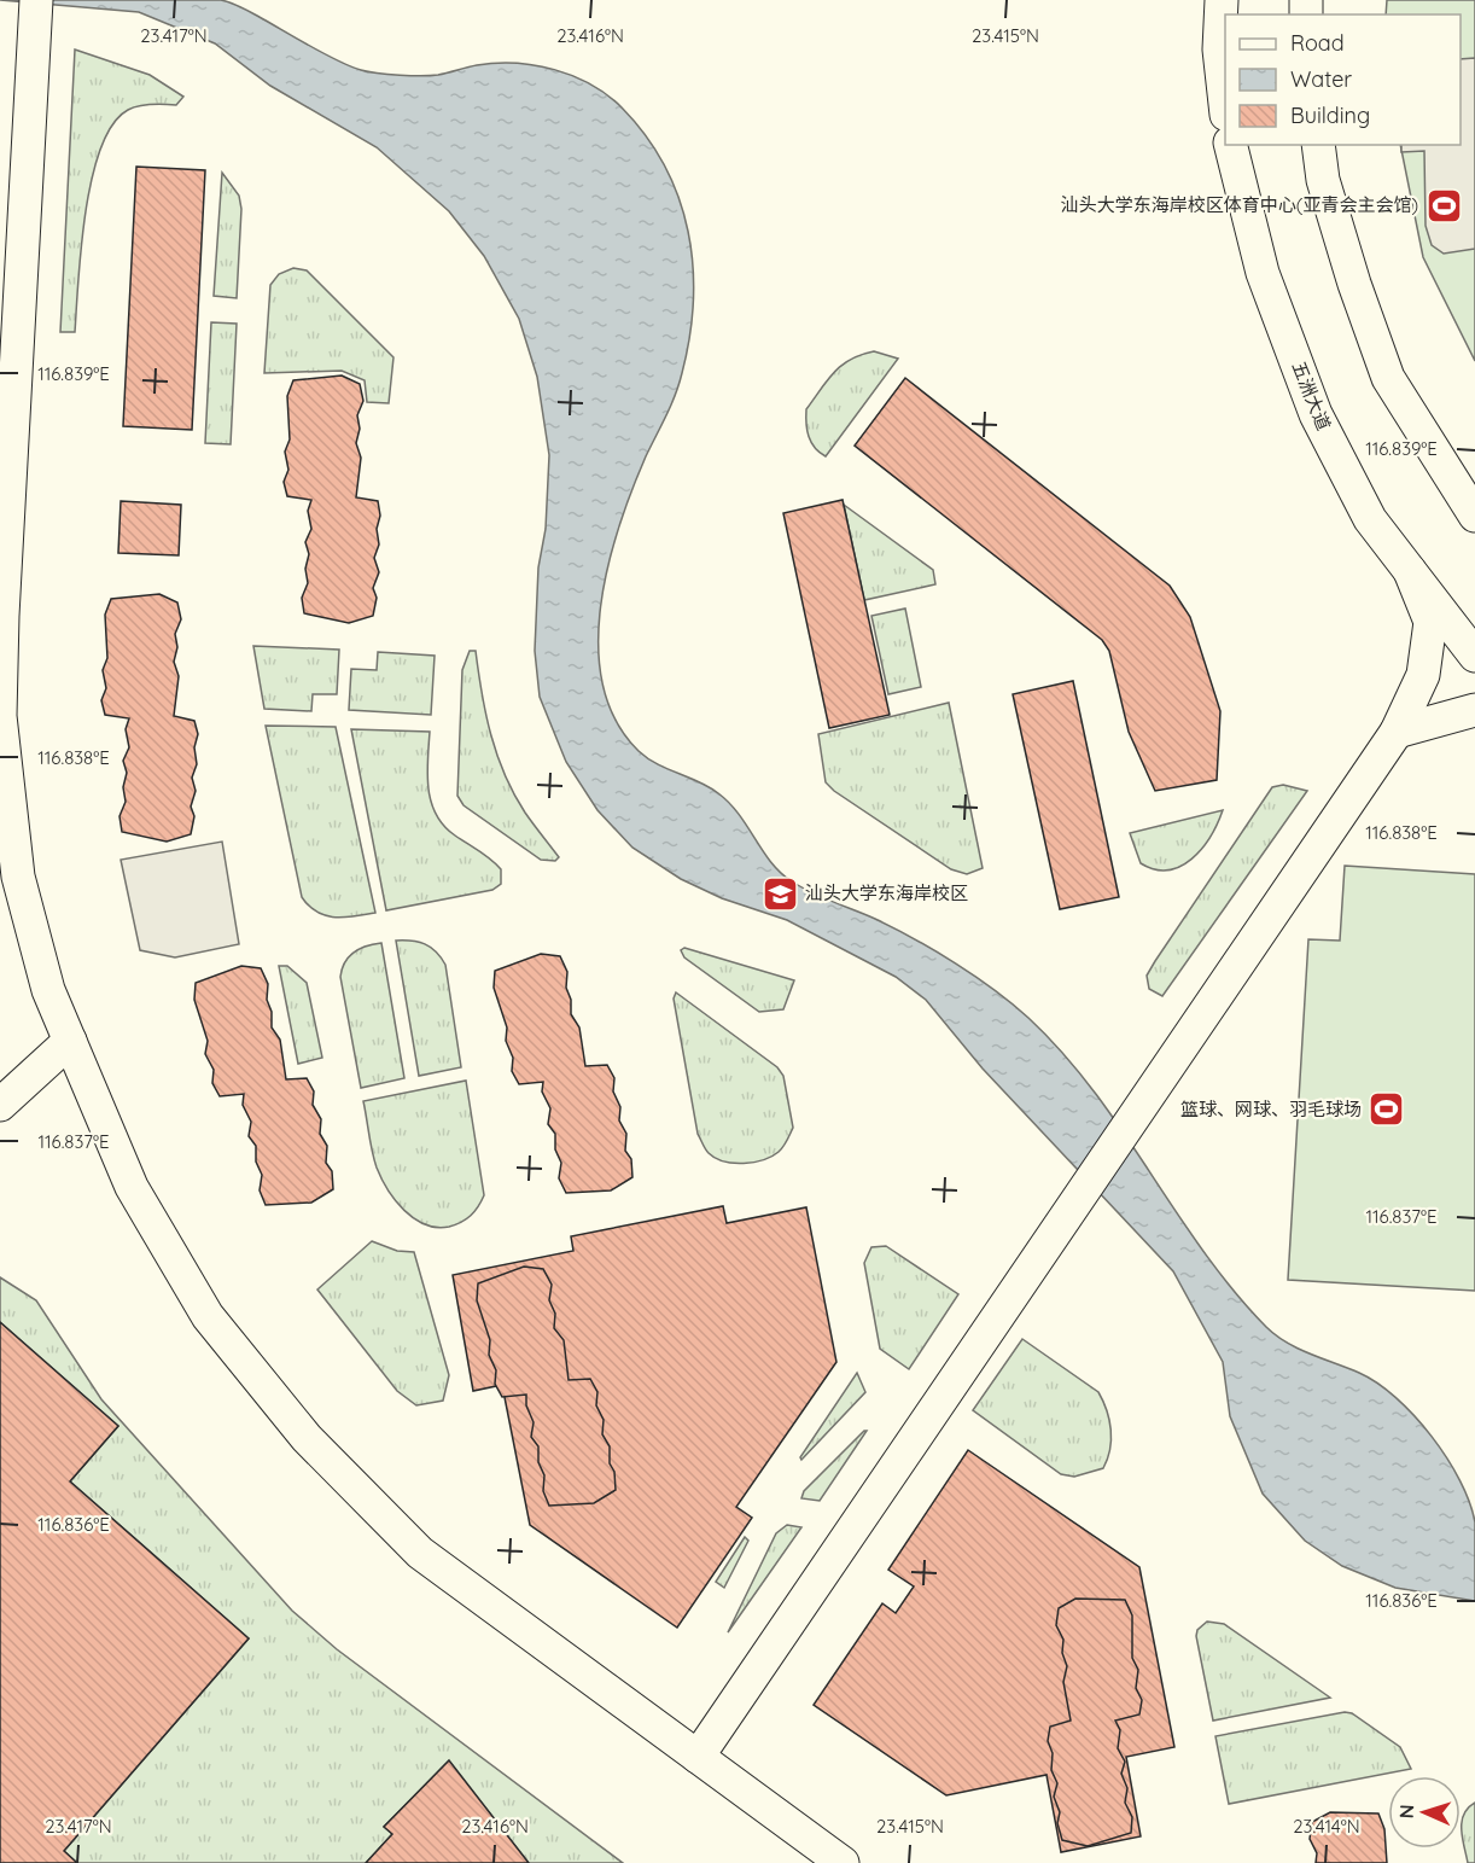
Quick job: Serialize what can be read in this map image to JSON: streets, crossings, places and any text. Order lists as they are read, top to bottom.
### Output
{
  "streets": {
    "main road": ["五洲大道"]
  },
  "places": {
    "sports": ["汕头大学东海岸校区体育中心(亚青会主会馆)", "篮球、网球、羽毛球场"],
    "school or university": ["汕头大学东海岸校区"]
  },
  "legend": ["Road", "Water", "Building"],
  "north": "left",
  "coordinates": [
    "23.417°N",
    "23.416°N",
    "23.415°N",
    "116.839°E",
    "116.838°E",
    "116.837°E",
    "116.836°E",
    "23.414°N"
  ]
}
